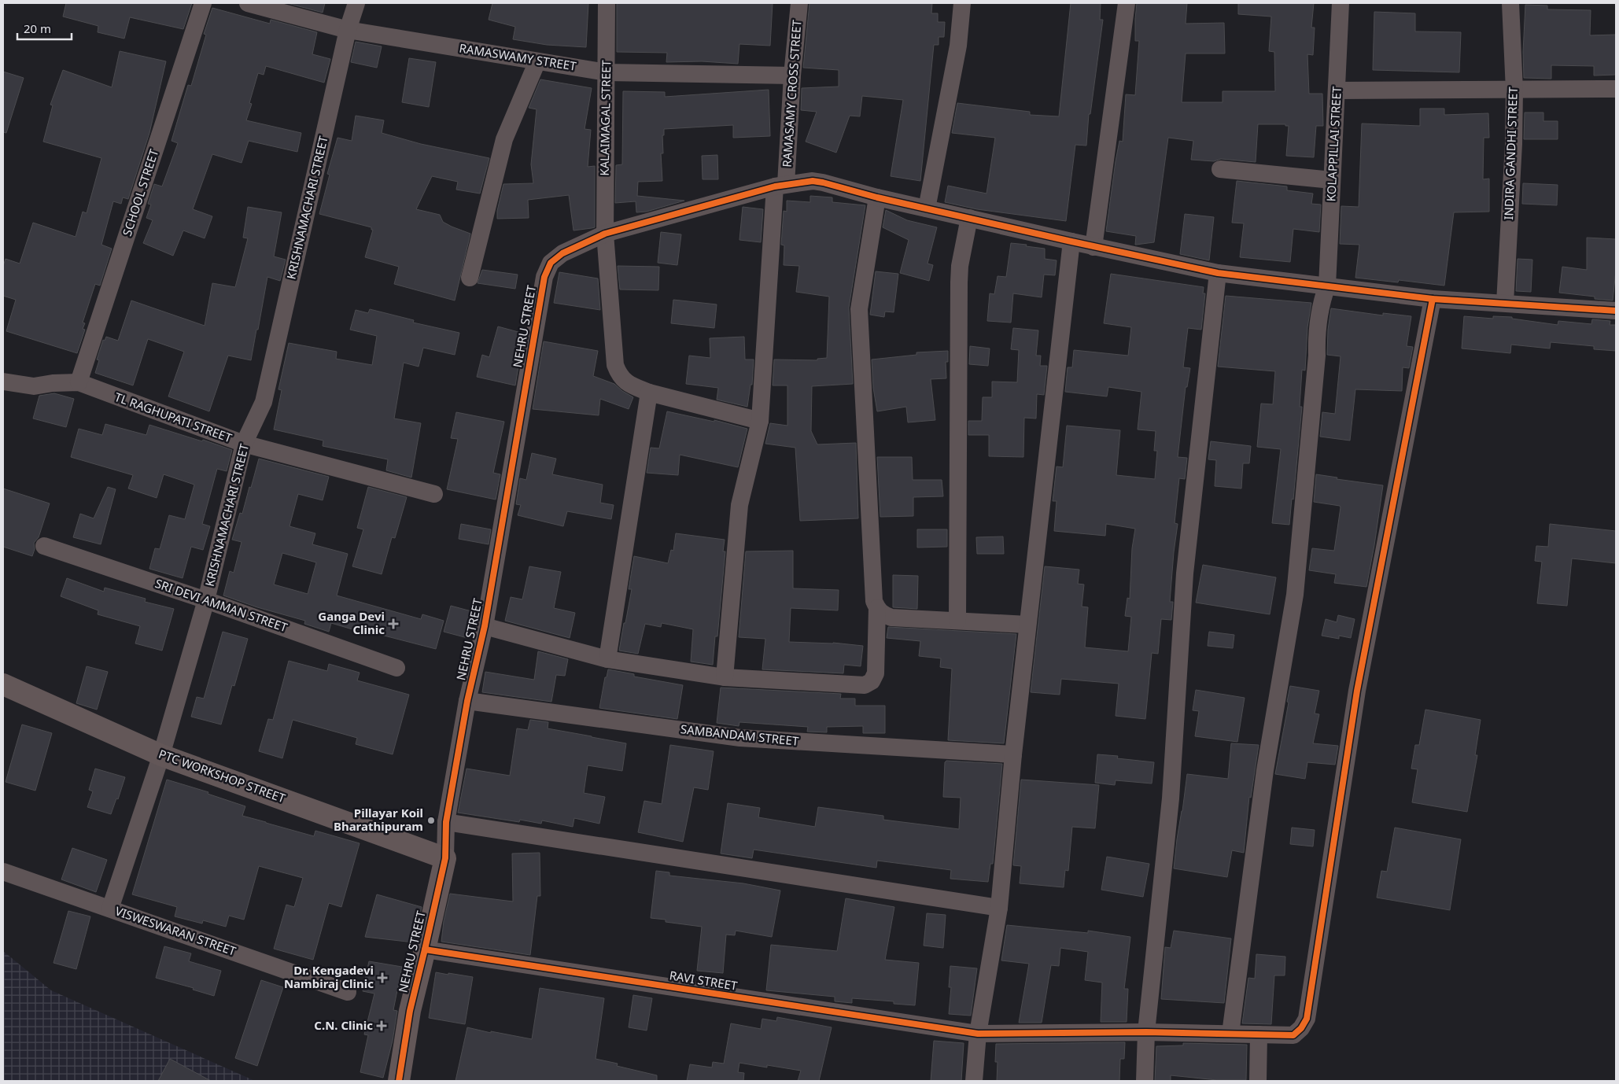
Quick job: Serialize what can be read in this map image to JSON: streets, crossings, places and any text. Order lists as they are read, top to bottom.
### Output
{
  "streets": {
    "street": [
      "RAMASWAMY STREET",
      "RAMASAMY CROSS STREET",
      "KALAIMAGAL STREET",
      "KOLAPPILLAI STREET",
      "INDIRA GANDHI STREET",
      "SCHOOL STREET",
      "KRISHNAMACHARI STREET",
      "NEHRU STREET",
      "TL RAGHUPATI STREET",
      "SRI DEVI AMMAN STREET",
      "SAMBANDAM STREET",
      "PTC WORKSHOP STREET",
      "VISWESWARAN STREET",
      "RAVI STREET"
    ]
  },
  "crossings": [
    ["RAMASWAMY STREET", "RAMASAMY CROSS STREET"],
    ["RAMASWAMY STREET", "KALAIMAGAL STREET"],
    ["RAMASWAMY STREET", "KRISHNAMACHARI STREET"],
    ["RAMASAMY CROSS STREET", "KALAIMAGAL STREET"],
    ["RAMASAMY CROSS STREET", "NEHRU STREET"],
    ["KALAIMAGAL STREET", "NEHRU STREET"],
    ["KOLAPPILLAI STREET", "NEHRU STREET"],
    ["KOLAPPILLAI STREET", "RAVI STREET"],
    ["INDIRA GANDHI STREET", "NEHRU STREET"],
    ["SCHOOL STREET", "TL RAGHUPATI STREET"],
    ["KRISHNAMACHARI STREET", "TL RAGHUPATI STREET"],
    ["KRISHNAMACHARI STREET", "SRI DEVI AMMAN STREET"],
    ["KRISHNAMACHARI STREET", "PTC WORKSHOP STREET"],
    ["KRISHNAMACHARI STREET", "VISWESWARAN STREET"],
    ["NEHRU STREET", "SAMBANDAM STREET"],
    ["NEHRU STREET", "PTC WORKSHOP STREET"],
    ["NEHRU STREET", "RAVI STREET"]
  ],
  "places": {
    "health": ["Ganga Devi Clinic", "Dr. Kengadevi Nambiraj Clinic", "C.N. Clinic"],
    "other": ["Pillayar Koil Bharathipuram"]
  },
  "scale_bar": "20 m"
}
